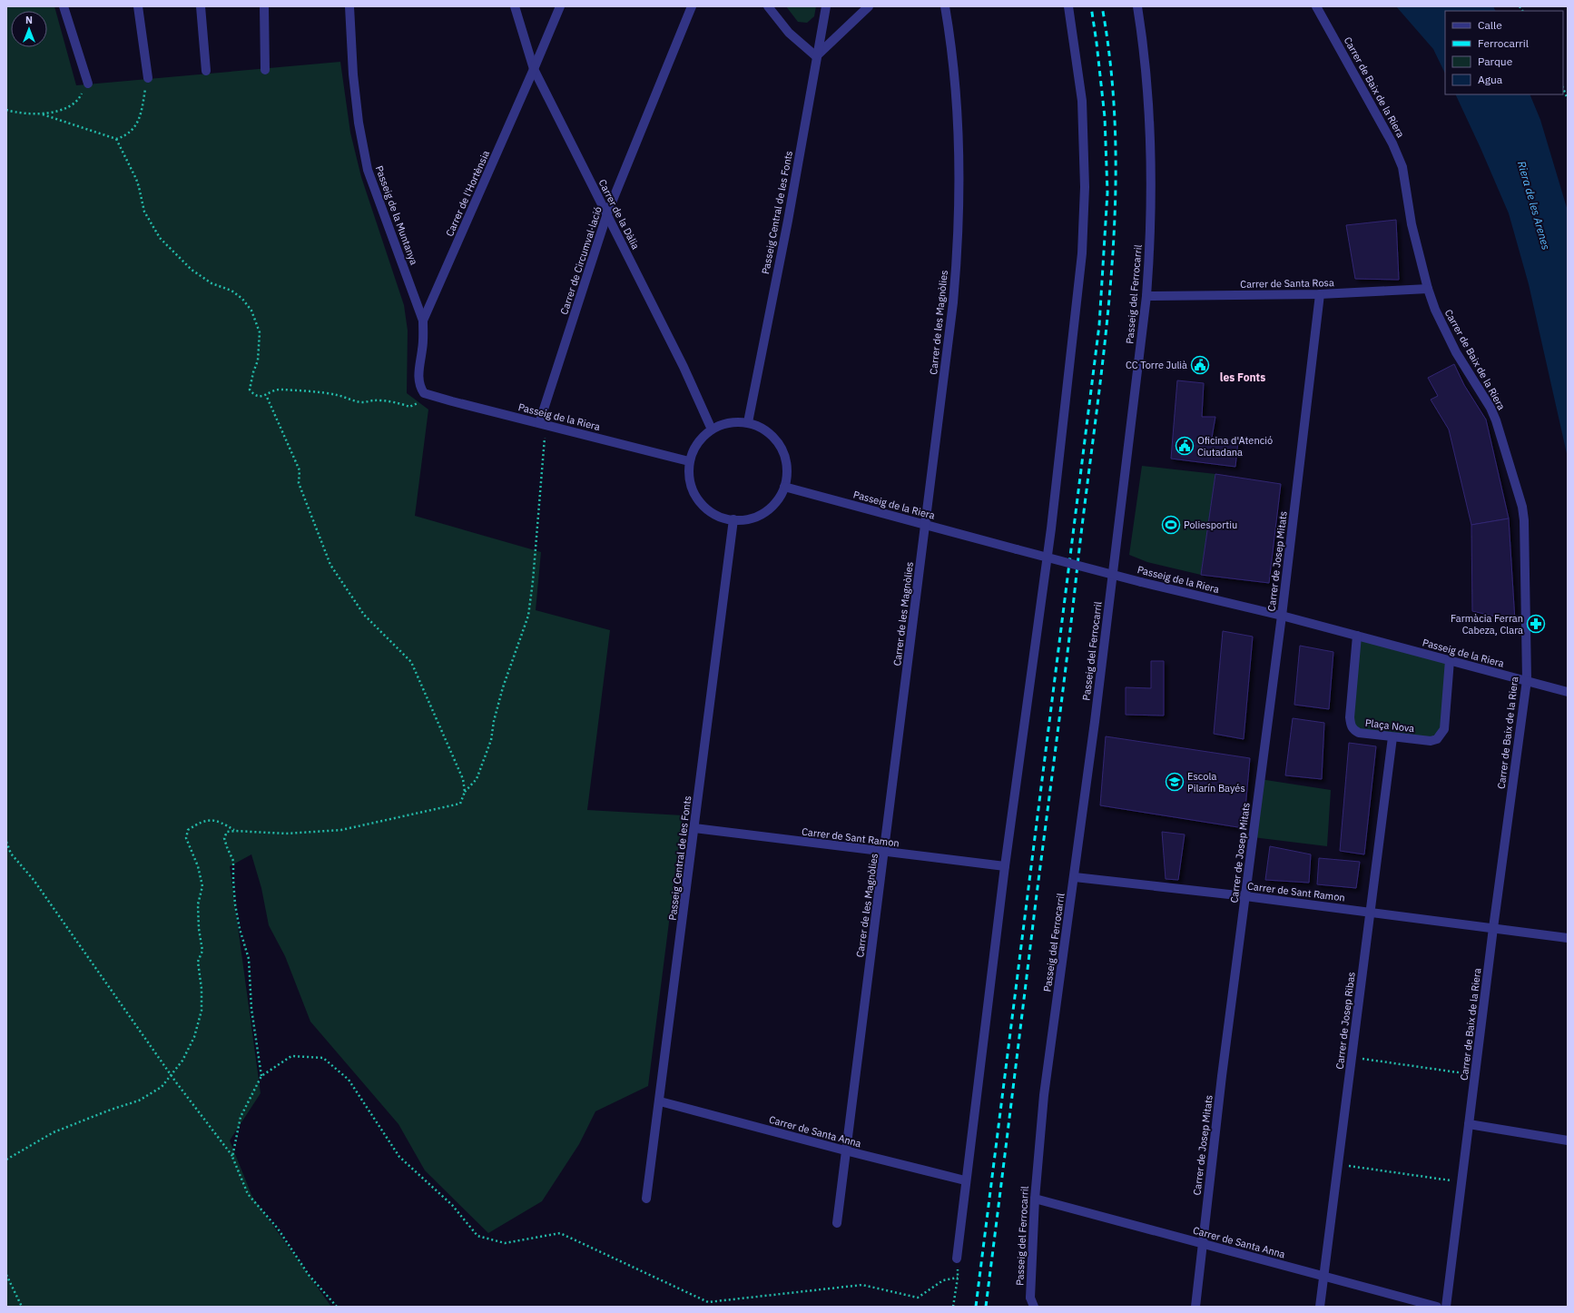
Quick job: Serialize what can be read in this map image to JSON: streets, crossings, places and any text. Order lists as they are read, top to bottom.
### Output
{
  "streets": {
    "street": [
      "Carrer de Baix de la Riera",
      "Carrer de l'Hortènsia",
      "Passeig Central de les Fonts",
      "Carrer de la Dàlia",
      "Passeig de la Muntanya",
      "Carrer de Circumval·lació",
      "Carrer de Santa Rosa",
      "Passeig del Ferrocarril",
      "Carrer de les Magnòlies",
      "Passeig de la Riera",
      "Carrer de Josep Mitats",
      "Plaça Nova",
      "Carrer de Sant Ramon",
      "Carrer de Josep Ribas",
      "Carrer de Santa Anna"
    ]
  },
  "crossings": [
    ["Carrer de Baix de la Riera", "Carrer de Santa Rosa"],
    ["Carrer de Baix de la Riera", "Passeig de la Riera"],
    ["Carrer de Baix de la Riera", "Carrer de Sant Ramon"],
    ["Carrer de l'Hortènsia", "Carrer de la Dàlia"],
    ["Carrer de l'Hortènsia", "Passeig de la Muntanya"],
    ["Carrer de l'Hortènsia", "Passeig de la Riera"],
    ["Passeig Central de les Fonts", "Carrer de la Dàlia"],
    ["Passeig Central de les Fonts", "Passeig de la Riera"],
    ["Passeig Central de les Fonts", "Carrer de Sant Ramon"],
    ["Passeig Central de les Fonts", "Carrer de Santa Anna"],
    ["Carrer de la Dàlia", "Carrer de Circumval·lació"],
    ["Carrer de la Dàlia", "Passeig de la Riera"],
    ["Carrer de Circumval·lació", "Passeig de la Riera"],
    ["Carrer de Santa Rosa", "Passeig del Ferrocarril"],
    ["Carrer de Santa Rosa", "Carrer de Josep Mitats"],
    ["Passeig del Ferrocarril", "Carrer de Sant Ramon"],
    ["Passeig del Ferrocarril", "Carrer de Santa Anna"],
    ["Carrer de les Magnòlies", "Passeig de la Riera"],
    ["Carrer de les Magnòlies", "Carrer de Sant Ramon"],
    ["Carrer de les Magnòlies", "Carrer de Santa Anna"],
    ["Passeig de la Riera", "Carrer de Josep Mitats"],
    ["Passeig de la Riera", "Plaça Nova"],
    ["Carrer de Josep Mitats", "Carrer de Sant Ramon"],
    ["Carrer de Josep Mitats", "Carrer de Santa Anna"],
    ["Plaça Nova", "Carrer de Josep Ribas"],
    ["Carrer de Sant Ramon", "Carrer de Josep Ribas"],
    ["Carrer de Josep Ribas", "Carrer de Santa Anna"]
  ],
  "districts": ["les Fonts"],
  "water": ["Riera de les Arenes"],
  "places": {
    "public building": ["CC Torre Julià", "Oficina d'Atenció Ciutadana"],
    "sports": ["Poliesportiu"],
    "pharmacy": ["Farmàcia Ferran Cabeza, Clara"],
    "school or university": ["Escola Pilarín Bayés"]
  },
  "legend": [
    "Calle",
    "Ferrocarril",
    "Parque",
    "Agua"
  ],
  "north": "top"
}
